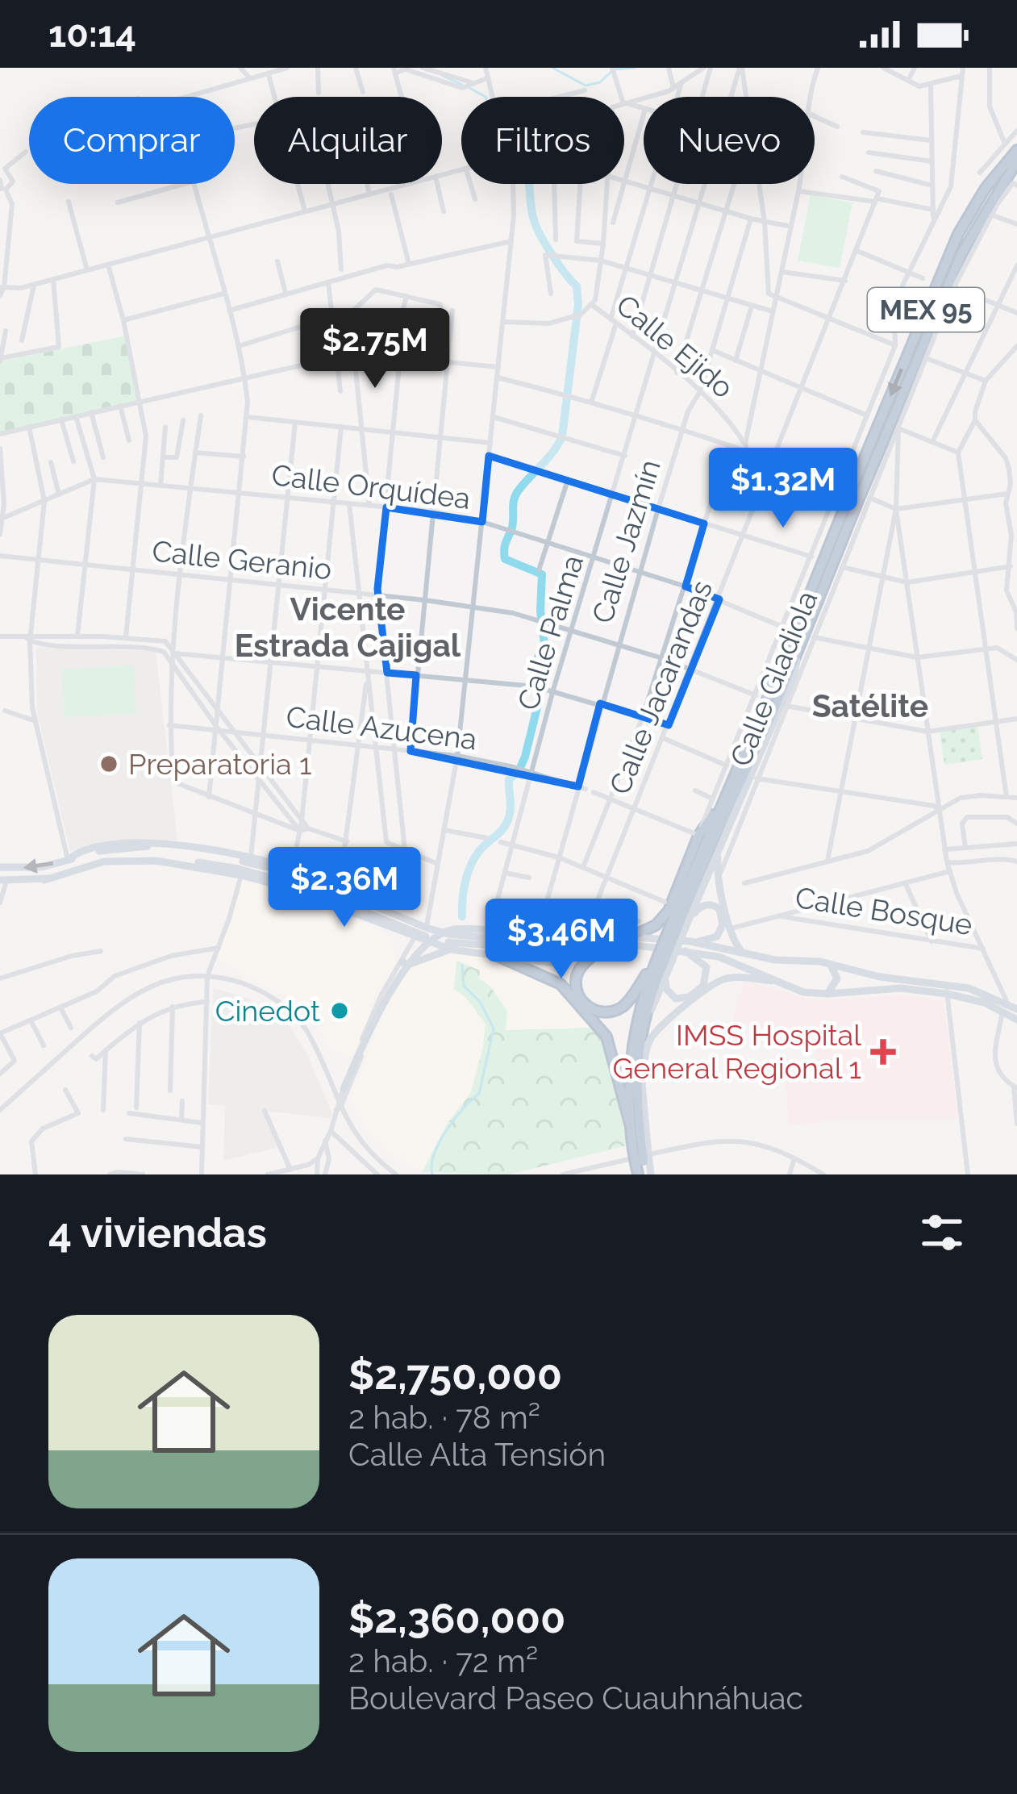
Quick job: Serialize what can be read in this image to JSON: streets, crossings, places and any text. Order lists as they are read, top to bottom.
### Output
{
  "streets": {
    "highway": ["MEX 95"],
    "street": [
      "Calle Ejido",
      "Calle Orquídea",
      "Calle Jazmín",
      "Calle Geranio",
      "Calle Palma",
      "Calle Gladiola",
      "Calle Jacarandas",
      "Calle Azucena",
      "Calle Bosque"
    ]
  },
  "crossings": [
    ["MEX 95", "Calle Gladiola"],
    ["Calle Ejido", "Calle Jazmín"],
    ["Calle Ejido", "Calle Palma"],
    ["Calle Orquídea", "Calle Jazmín"],
    ["Calle Orquídea", "Calle Palma"],
    ["Calle Orquídea", "Calle Jacarandas"],
    ["Calle Jazmín", "Calle Geranio"],
    ["Calle Jazmín", "Calle Azucena"],
    ["Calle Geranio", "Calle Palma"],
    ["Calle Geranio", "Calle Jacarandas"],
    ["Calle Palma", "Calle Azucena"]
  ],
  "districts": ["Vicente Estrada Cajigal", "Satélite"],
  "places": {
    "other": ["Preparatoria 1", "Cinedot"],
    "health": ["IMSS Hospital General Regional 1"]
  },
  "page": {
    "status": "10:14",
    "chip": [
      "Comprar",
      "Alquilar",
      "Filtros",
      "Nuevo"
    ],
    "price": [
      "$2.75M",
      "$1.32M",
      "$2.36M",
      "$3.46M"
    ],
    "heading": "4 viviendas",
    "list": [
      {
        "name": "$2,750,000",
        "note": "2 hab. · 78 m² · Calle Alta Tensión"
      },
      {
        "name": "$2,360,000",
        "note": "2 hab. · 72 m² · Boulevard Paseo Cuauhnáhuac"
      }
    ]
  }
}
